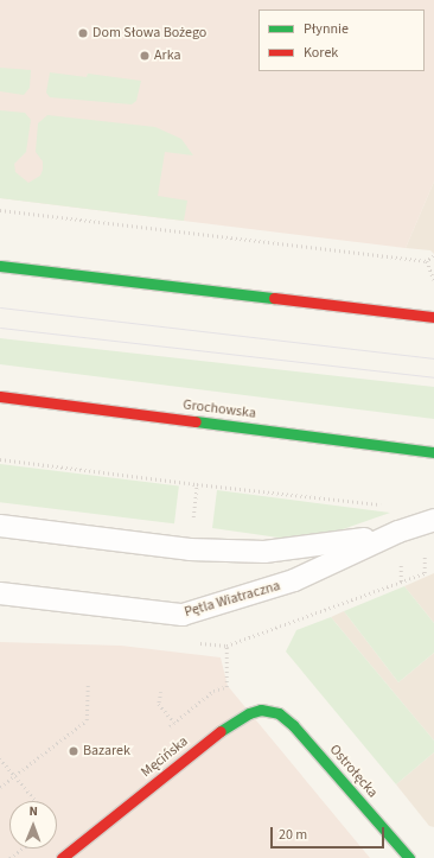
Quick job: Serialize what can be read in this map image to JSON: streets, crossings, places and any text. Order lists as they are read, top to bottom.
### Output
{
  "streets": {
    "main road": ["Grochowska", "Męcińska", "Ostrołęcka"],
    "lane": ["Pętla Wiatraczna"]
  },
  "crossings": [
    ["Męcińska", "Ostrołęcka"]
  ],
  "places": ["Dom Słowa Bożego", "Arka", "Bazarek"],
  "legend": ["Płynnie", "Korek"],
  "scale_bar": "20 m",
  "north": "top"
}
